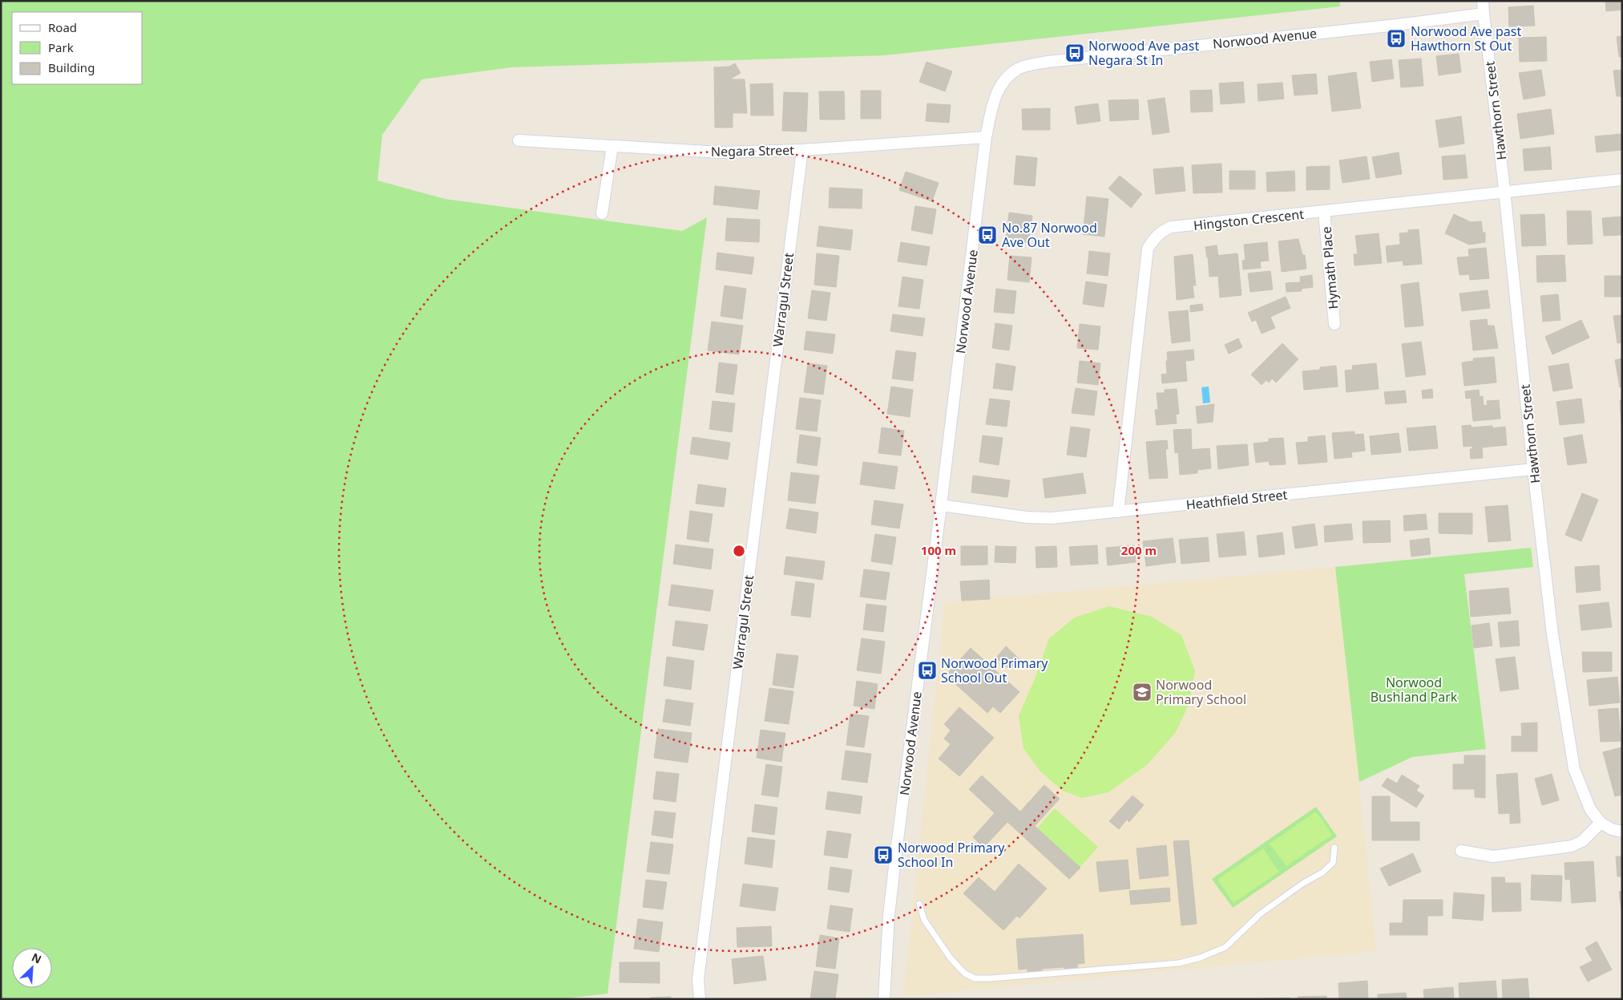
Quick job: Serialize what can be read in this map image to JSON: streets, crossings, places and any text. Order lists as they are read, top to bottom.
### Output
{
  "streets": {
    "street": [
      "Norwood Avenue",
      "Hawthorn Street",
      "Negara Street",
      "Hingston Crescent",
      "Hymath Place",
      "Warragul Street",
      "Heathfield Street"
    ]
  },
  "crossings": [
    ["Norwood Avenue", "Hawthorn Street"],
    ["Norwood Avenue", "Negara Street"],
    ["Norwood Avenue", "Heathfield Street"],
    ["Hawthorn Street", "Hingston Crescent"],
    ["Hawthorn Street", "Heathfield Street"],
    ["Negara Street", "Warragul Street"],
    ["Hingston Crescent", "Hymath Place"],
    ["Hingston Crescent", "Heathfield Street"]
  ],
  "parks": ["Norwood Bushland Park"],
  "places": {
    "bus stop": [
      "Norwood Ave past Hawthorn St Out",
      "Norwood Ave past Negara St In",
      "No.87 Norwood Ave Out",
      "Norwood Primary School Out",
      "Norwood Primary School In"
    ],
    "school or university": ["Norwood Primary School"]
  },
  "legend": ["Road", "Park", "Building"],
  "north": "top right",
  "rings": ["100 m", "200 m"]
}
